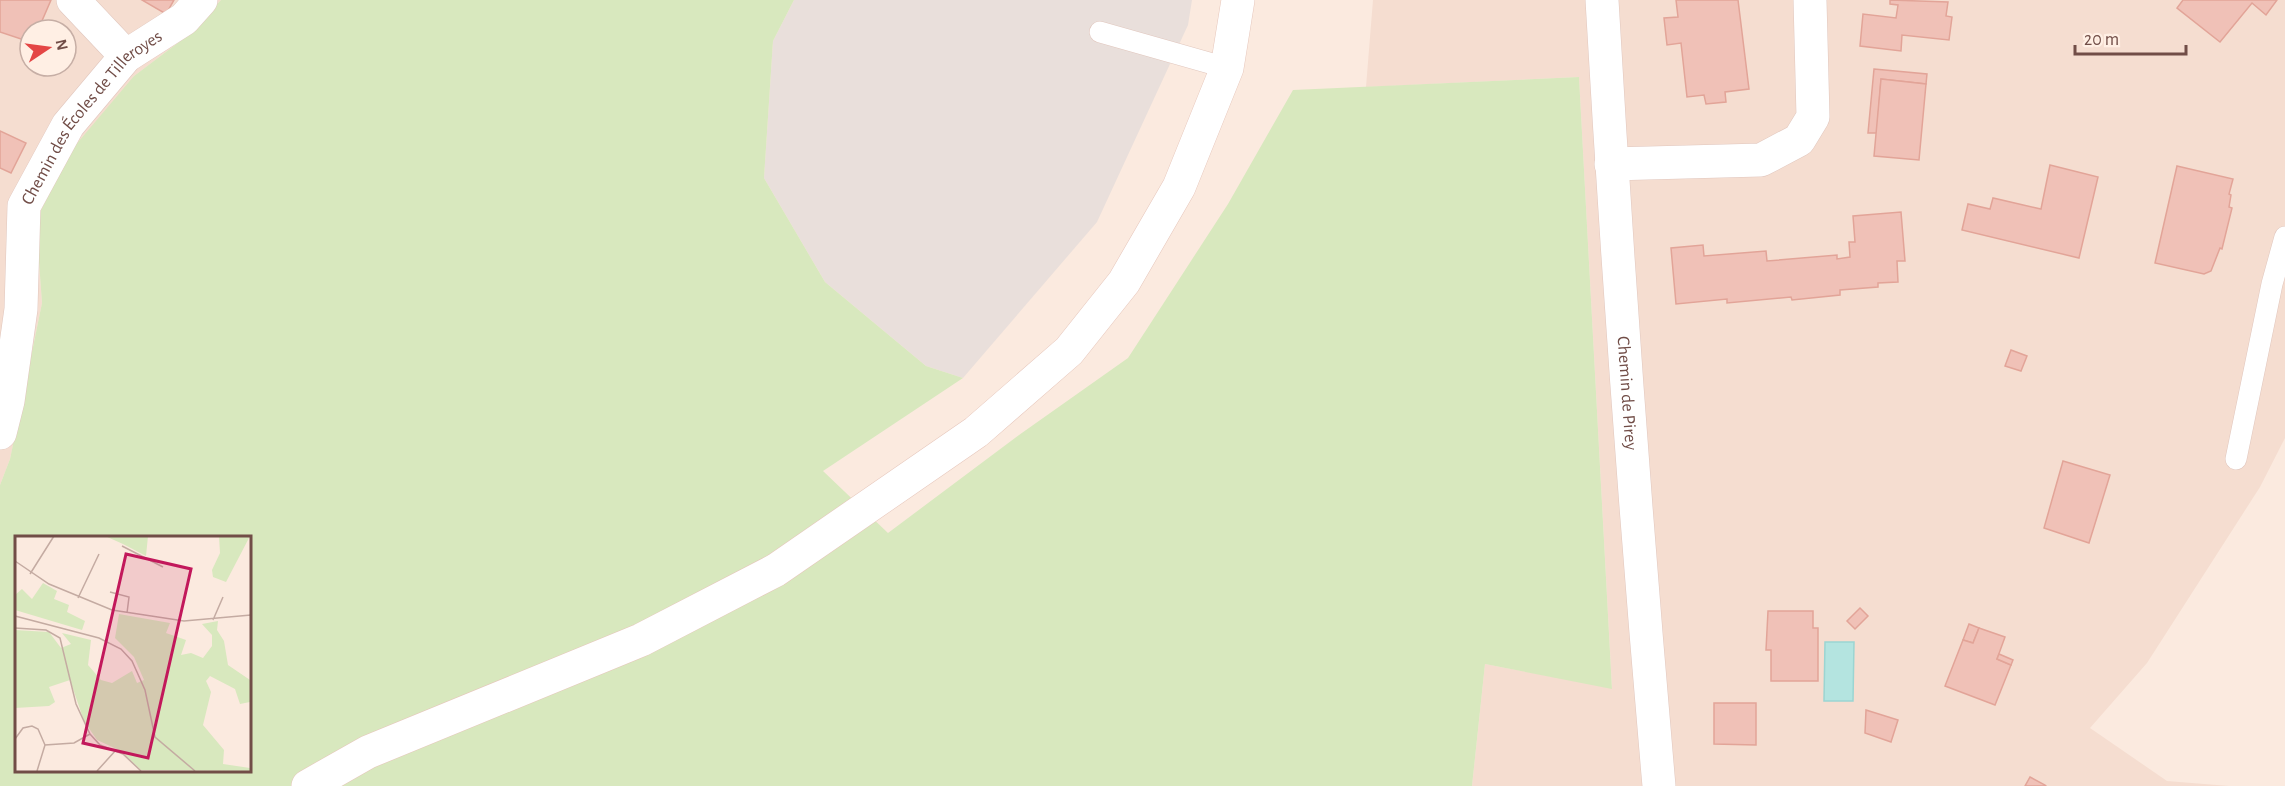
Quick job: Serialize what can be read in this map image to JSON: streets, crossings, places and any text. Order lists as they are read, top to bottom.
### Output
{
  "streets": {
    "street": ["Chemin des Écoles de Tilleroyes", "Chemin de Pirey"]
  },
  "scale_bar": "20 m",
  "north": "right"
}
